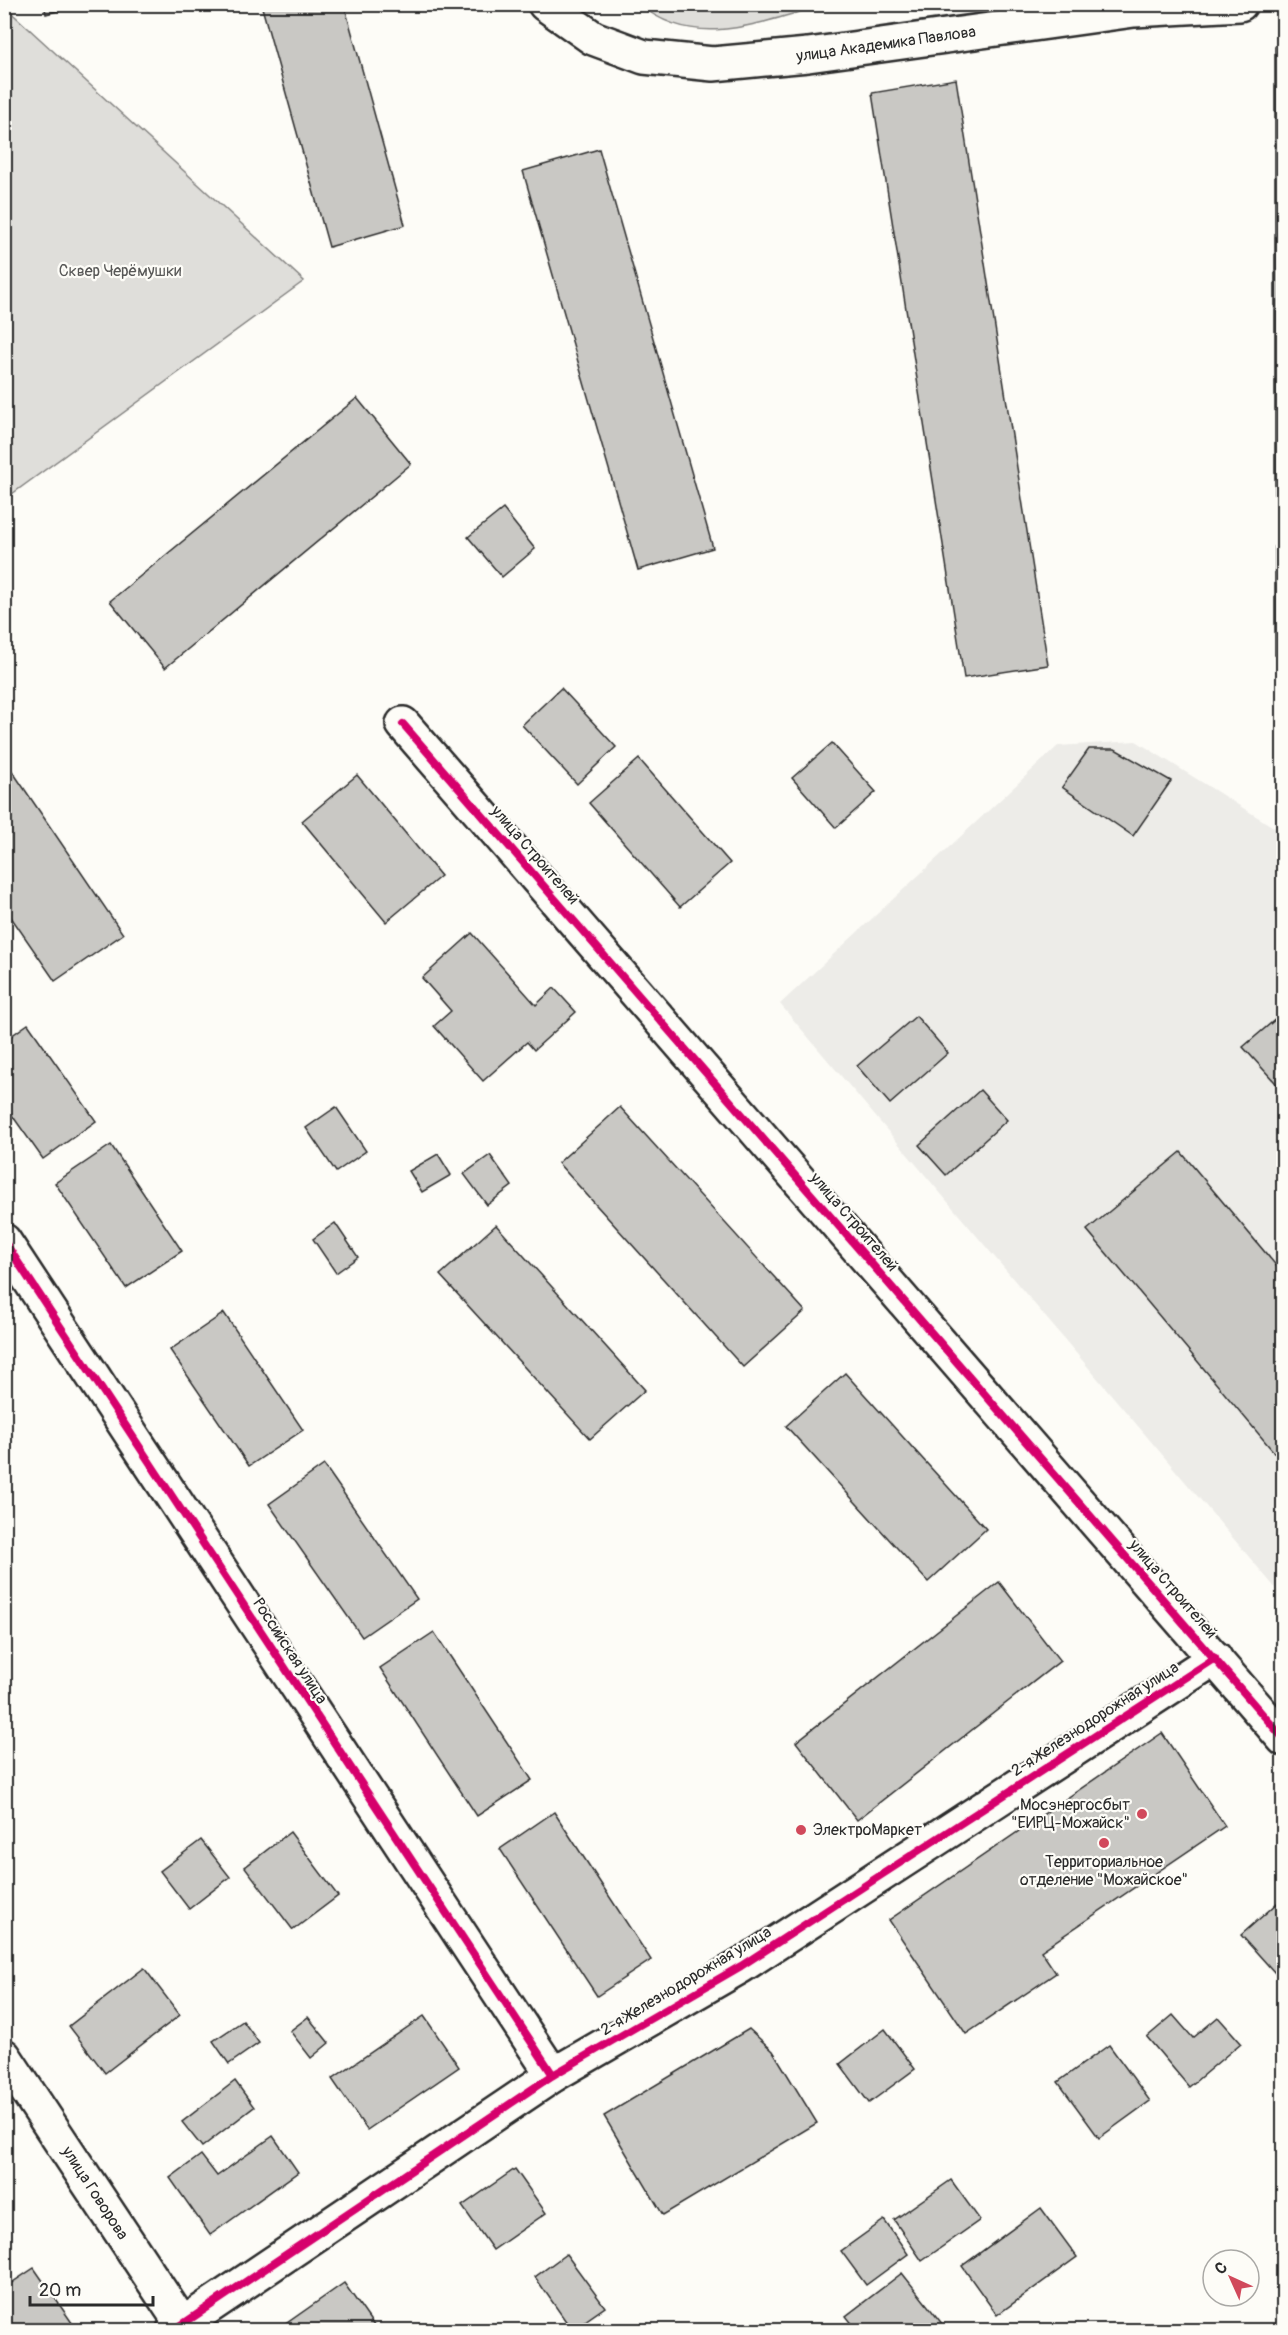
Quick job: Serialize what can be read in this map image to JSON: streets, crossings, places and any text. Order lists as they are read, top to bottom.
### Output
{
  "streets": {
    "street": [
      "улица Академика Павлова",
      "улица Строителей",
      "Российская улица",
      "2-я Железнодорожная улица",
      "улица Говорова"
    ]
  },
  "crossings": [
    ["улица Строителей", "2-я Железнодорожная улица"],
    ["Российская улица", "2-я Железнодорожная улица"],
    ["2-я Железнодорожная улица", "улица Говорова"]
  ],
  "parks": ["Сквер Черёмушки"],
  "places": ["Мосэнергосбыт \"ЕИРЦ-Можайск\"", "ЭлектроМаркет", "Территориальное отделение \"Можайское\""],
  "scale_bar": "20 m",
  "north": "top left"
}
